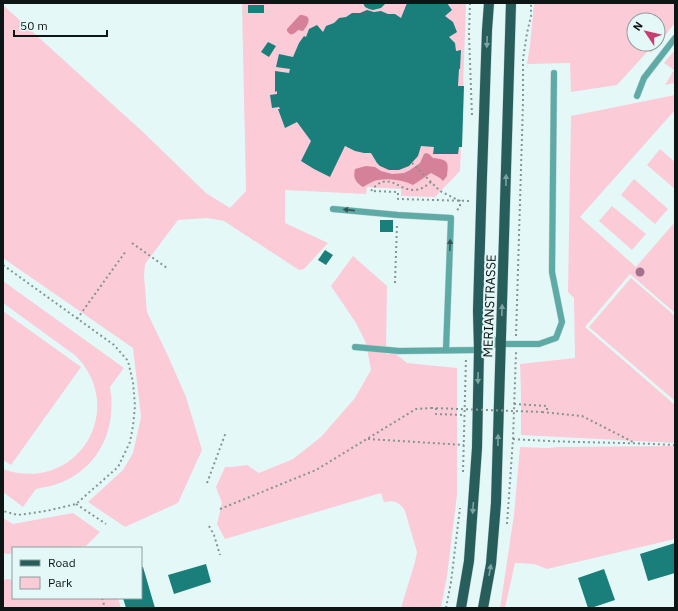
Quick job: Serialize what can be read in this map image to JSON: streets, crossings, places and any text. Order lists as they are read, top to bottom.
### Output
{
  "streets": {
    "main road": ["MERIANSTRASSE"]
  },
  "legend": ["Road", "Park"],
  "scale_bar": "50 m",
  "north": "top left"
}
